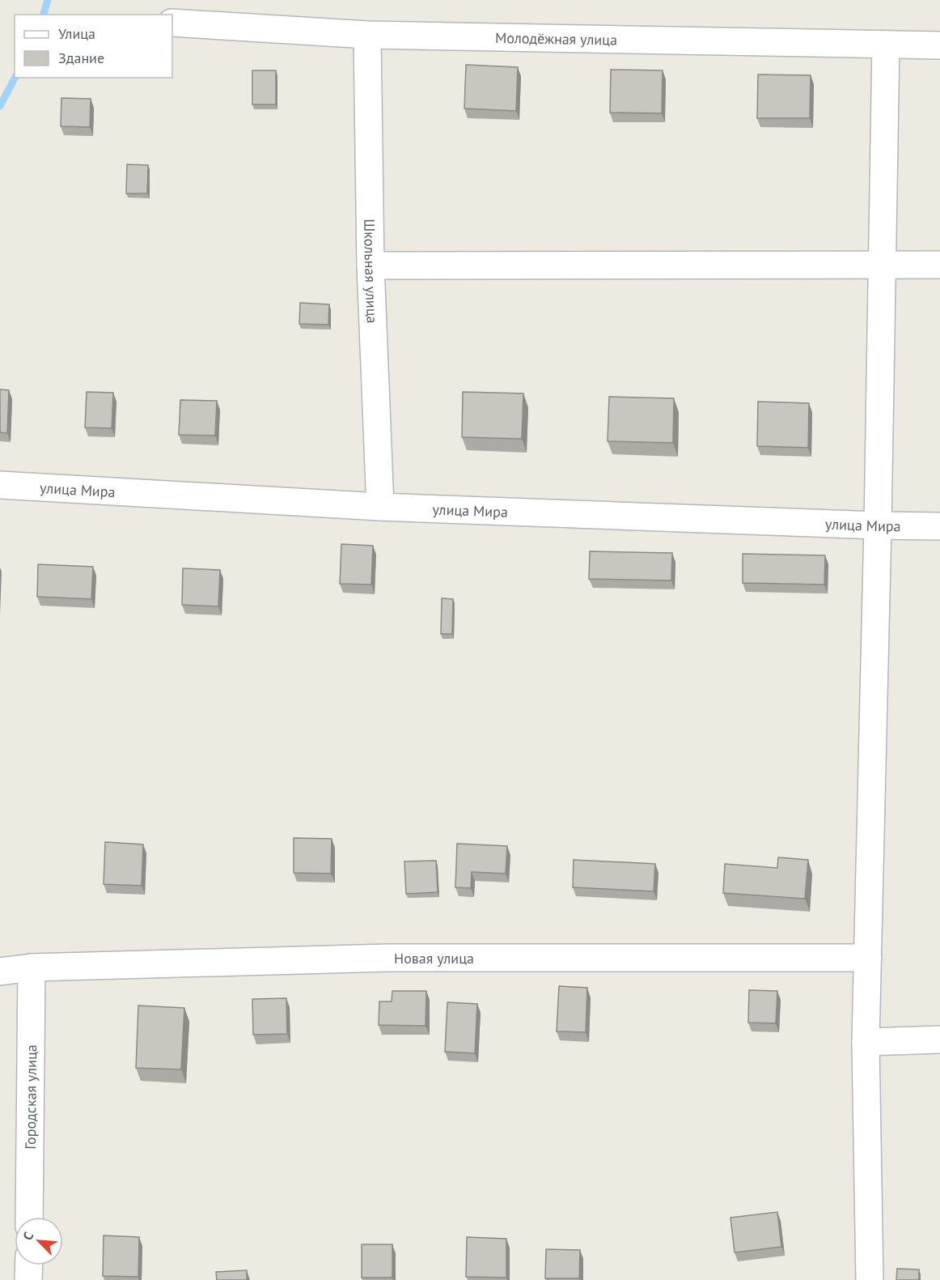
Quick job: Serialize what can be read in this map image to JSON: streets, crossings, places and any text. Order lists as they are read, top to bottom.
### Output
{
  "streets": {
    "street": [
      "Молодёжная улица",
      "Школьная улица",
      "улица Мира",
      "Новая улица",
      "Городская улица"
    ]
  },
  "crossings": [
    ["Молодёжная улица", "Школьная улица"],
    ["Школьная улица", "улица Мира"],
    ["Новая улица", "Городская улица"]
  ],
  "legend": ["Улица", "Здание"],
  "north": "top left"
}
